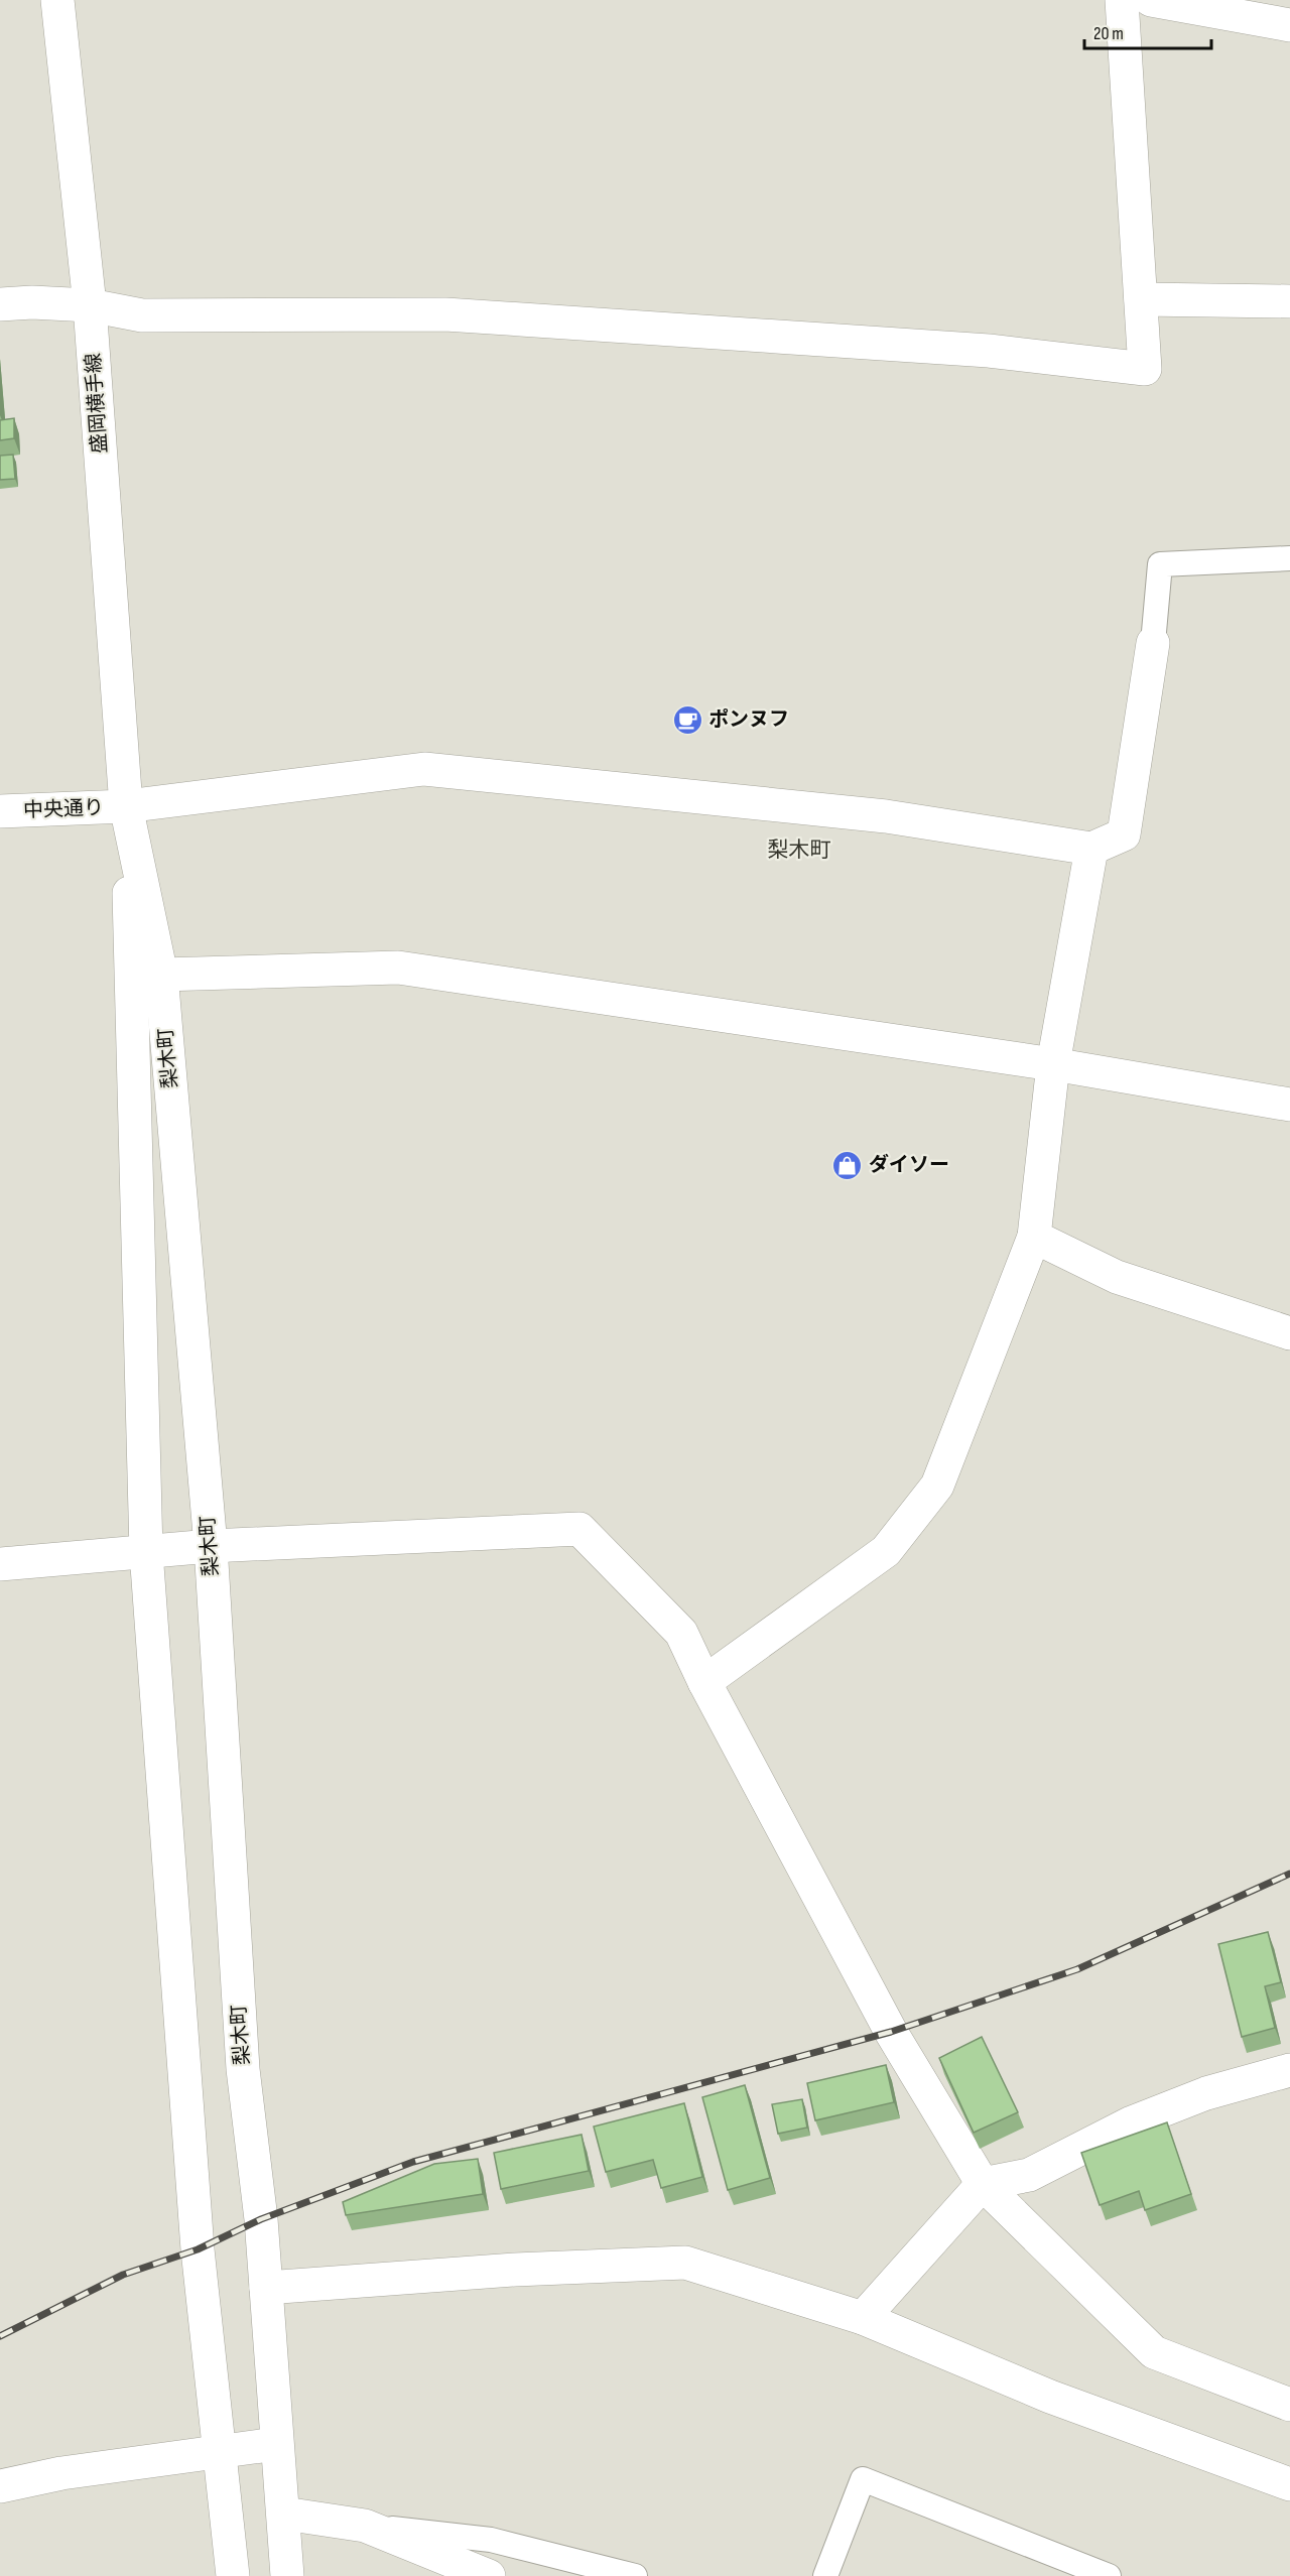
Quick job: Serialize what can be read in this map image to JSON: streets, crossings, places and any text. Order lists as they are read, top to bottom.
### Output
{
  "streets": {
    "street": ["盛岡横手線", "中央通り", "梨木町"]
  },
  "crossings": [
    ["盛岡横手線", "中央通り"],
    ["盛岡横手線", "梨木町"],
    ["中央通り", "梨木町"]
  ],
  "districts": ["梨木町"],
  "places": {
    "cafe": ["ポンヌフ"],
    "shop": ["ダイソー"]
  },
  "scale_bar": "20 m"
}
